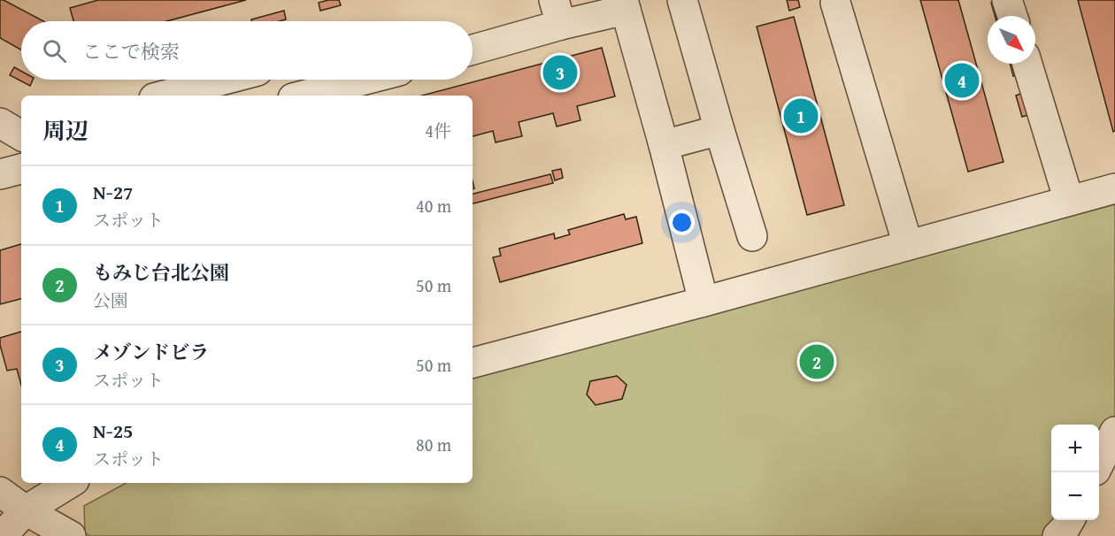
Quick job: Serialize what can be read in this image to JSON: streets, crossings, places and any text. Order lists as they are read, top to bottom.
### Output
{
  "north": "bottom right",
  "page": {
    "search": "ここで検索",
    "pins": [
      "3",
      "4",
      "1",
      "2"
    ],
    "heading": ["周辺", "4件"],
    "list": [
      {
        "mark": "1",
        "name": "N-27",
        "note": "スポット",
        "value": "40 m"
      },
      {
        "mark": "2",
        "name": "もみじ台北公園",
        "note": "公園",
        "value": "50 m"
      },
      {
        "mark": "3",
        "name": "メゾンドビラ",
        "note": "スポット",
        "value": "50 m"
      },
      {
        "mark": "4",
        "name": "N-25",
        "note": "スポット",
        "value": "80 m"
      }
    ],
    "map_buttons": ["+", "−"]
  }
}
